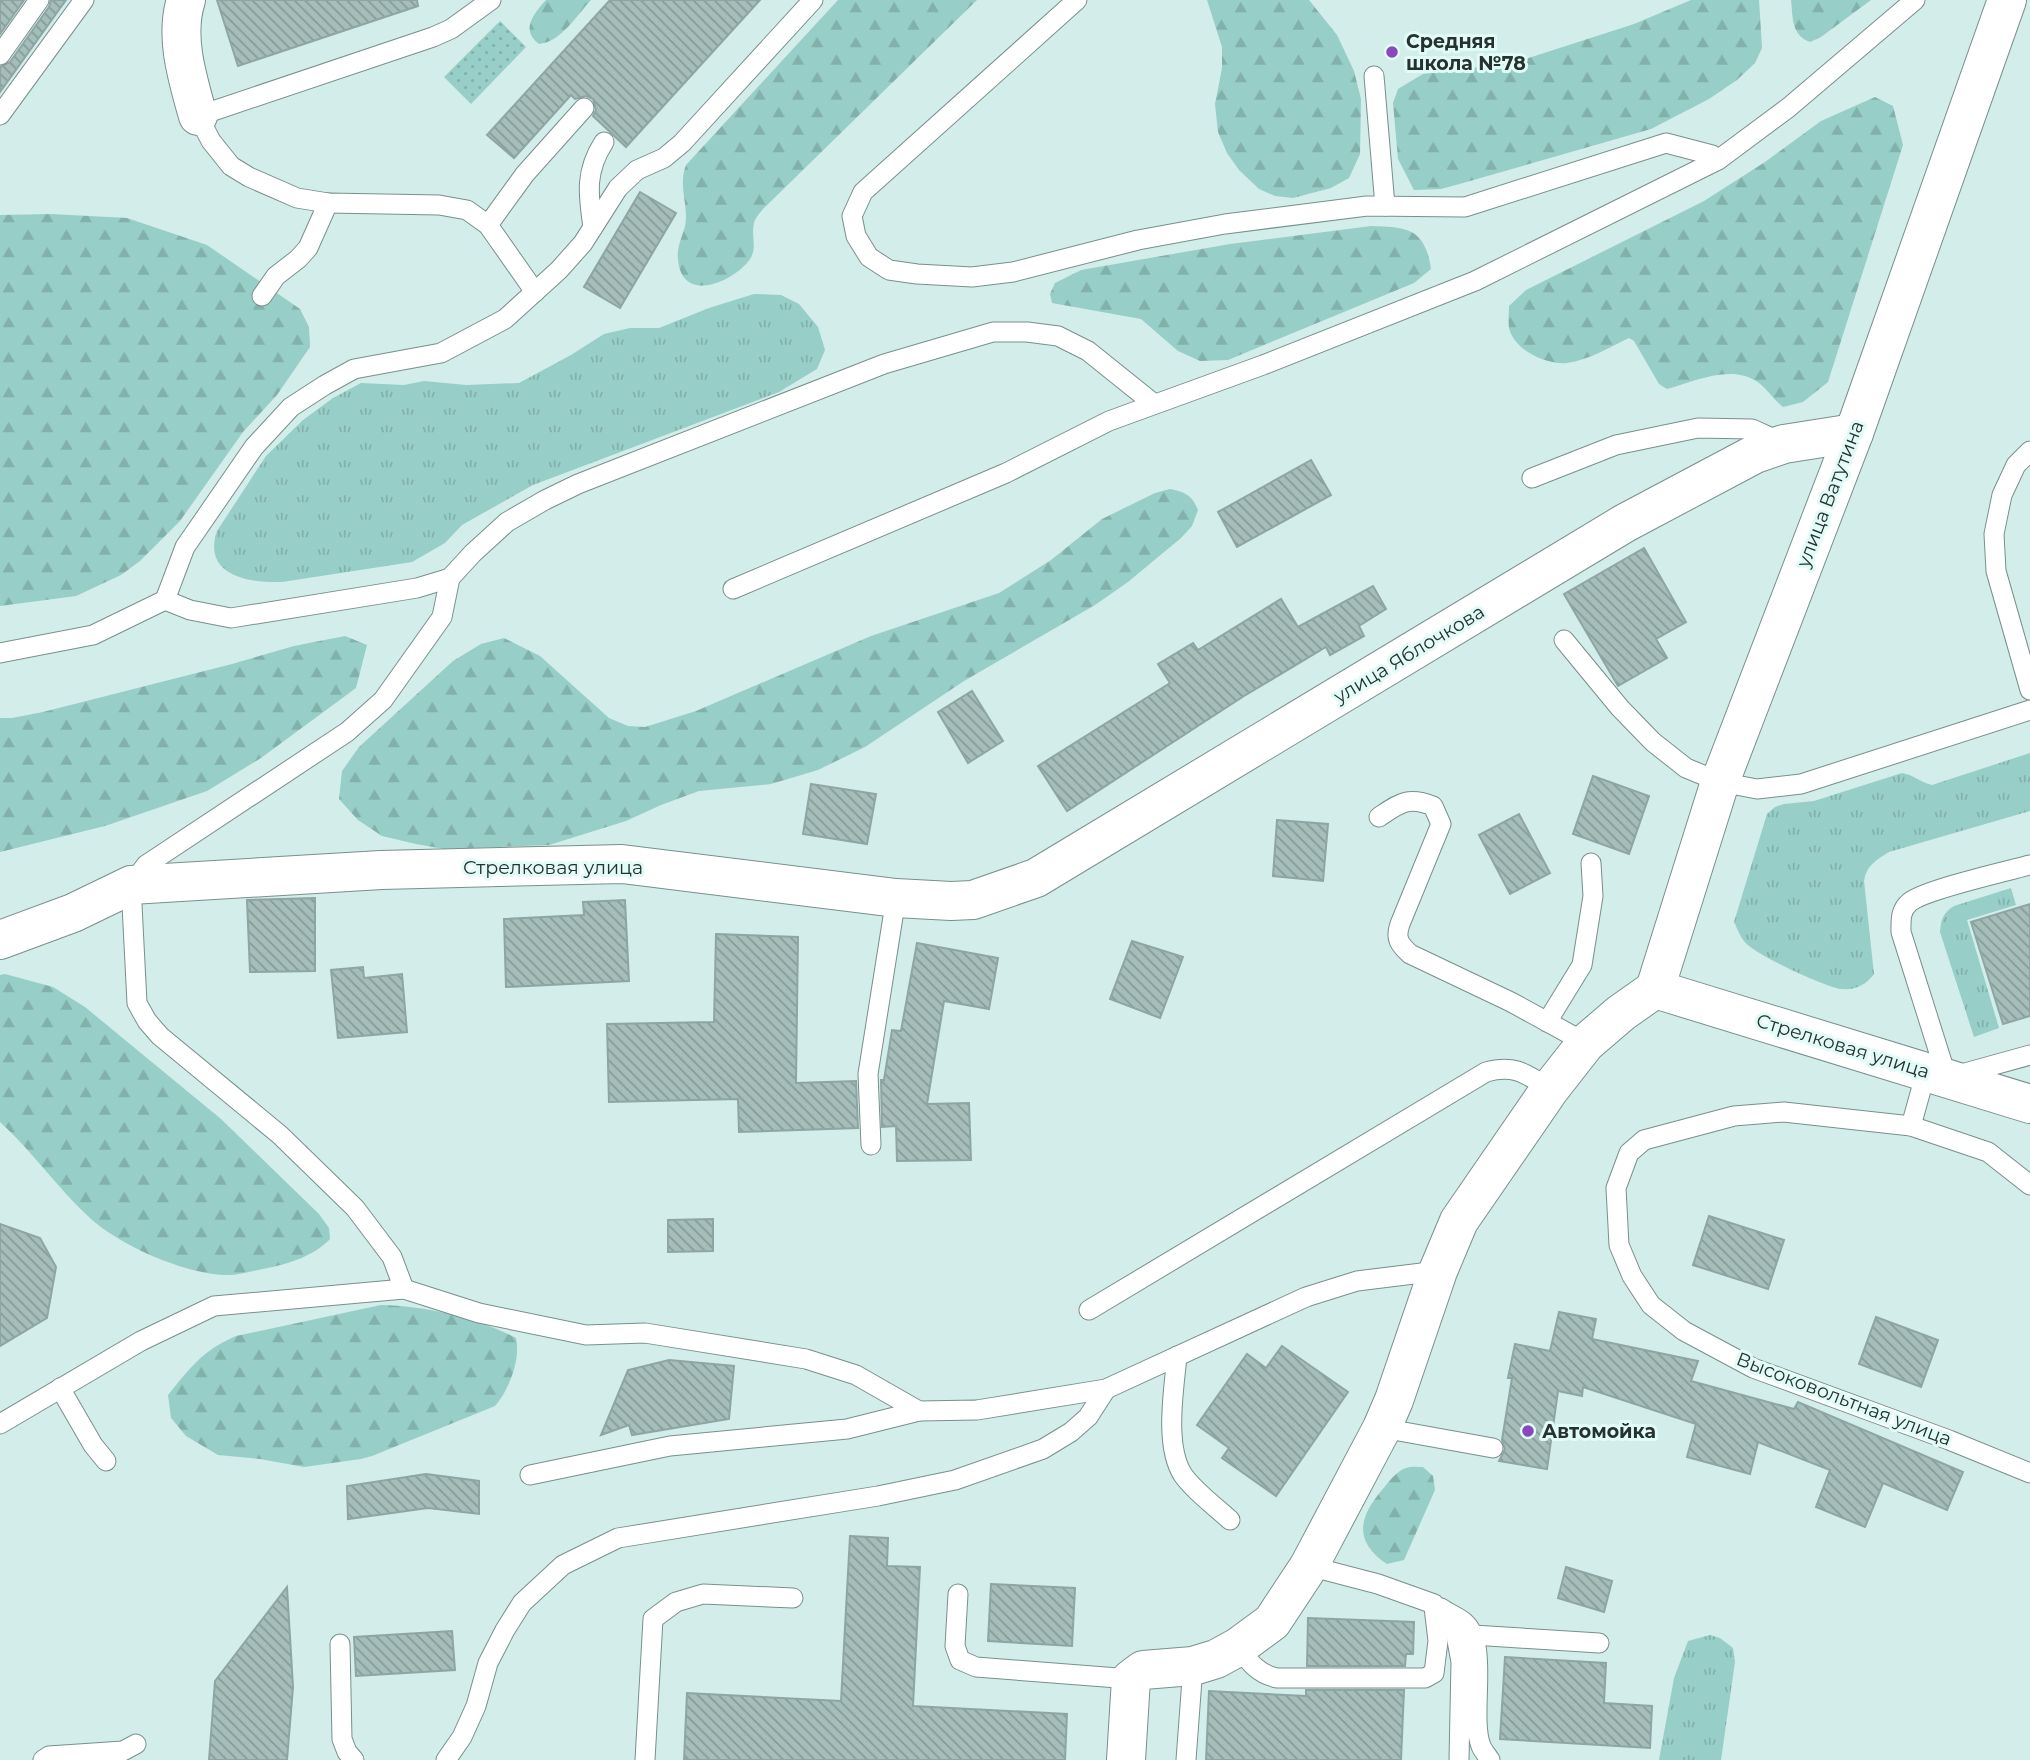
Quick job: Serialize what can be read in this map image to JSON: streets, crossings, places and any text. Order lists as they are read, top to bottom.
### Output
{
  "streets": {
    "street": ["улица Ватутина", "улица Яблочкова", "Стрелковая улица"],
    "lane": ["Высоковольтная улица"]
  },
  "crossings": [
    ["улица Ватутина", "улица Яблочкова"],
    ["улица Ватутина", "Стрелковая улица"],
    ["улица Яблочкова", "Стрелковая улица"]
  ],
  "places": ["Средняя школа №78", "Автомойка"]
}
